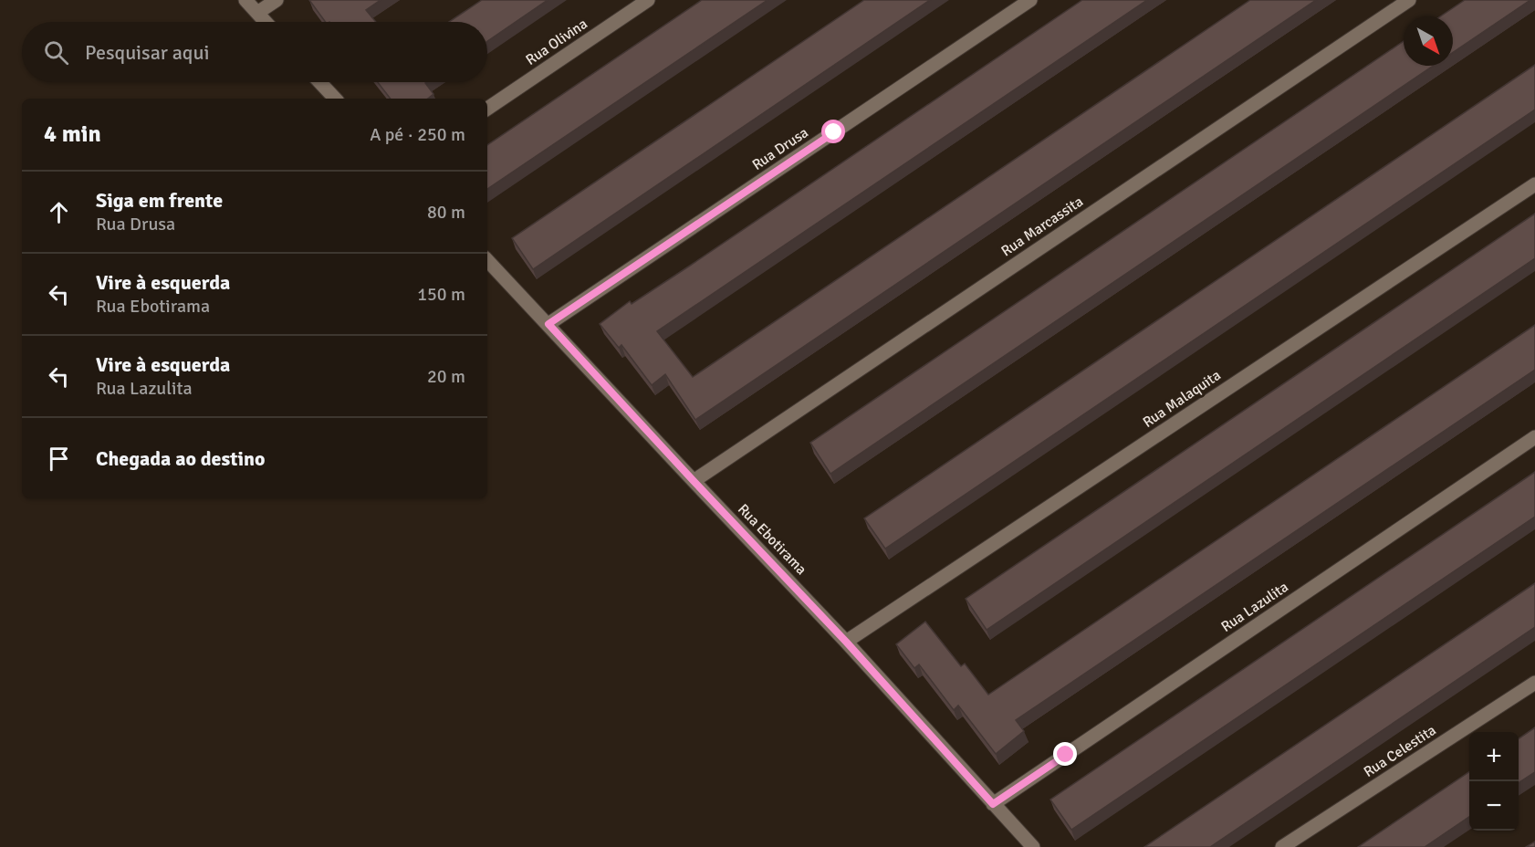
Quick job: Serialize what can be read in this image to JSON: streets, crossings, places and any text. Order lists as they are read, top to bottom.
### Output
{
  "streets": {
    "street": [
      "Rua Olivina",
      "Rua Drusa",
      "Rua Marcassita",
      "Rua Malaquita",
      "Rua Ebotirama",
      "Rua Lazulita",
      "Rua Celestita"
    ]
  },
  "crossings": [
    ["Rua Drusa", "Rua Ebotirama"],
    ["Rua Marcassita", "Rua Ebotirama"],
    ["Rua Malaquita", "Rua Ebotirama"],
    ["Rua Ebotirama", "Rua Lazulita"]
  ],
  "north": "bottom right",
  "page": {
    "search": "Pesquisar aqui",
    "heading": ["4 min", "A pé · 250 m"],
    "list": [
      ["Siga em frente", "Rua Drusa", "80 m"],
      ["Vire à esquerda", "Rua Ebotirama", "150 m"],
      ["Vire à esquerda", "Rua Lazulita", "20 m"],
      "Chegada ao destino"
    ],
    "map_buttons": ["+", "−"]
  }
}
